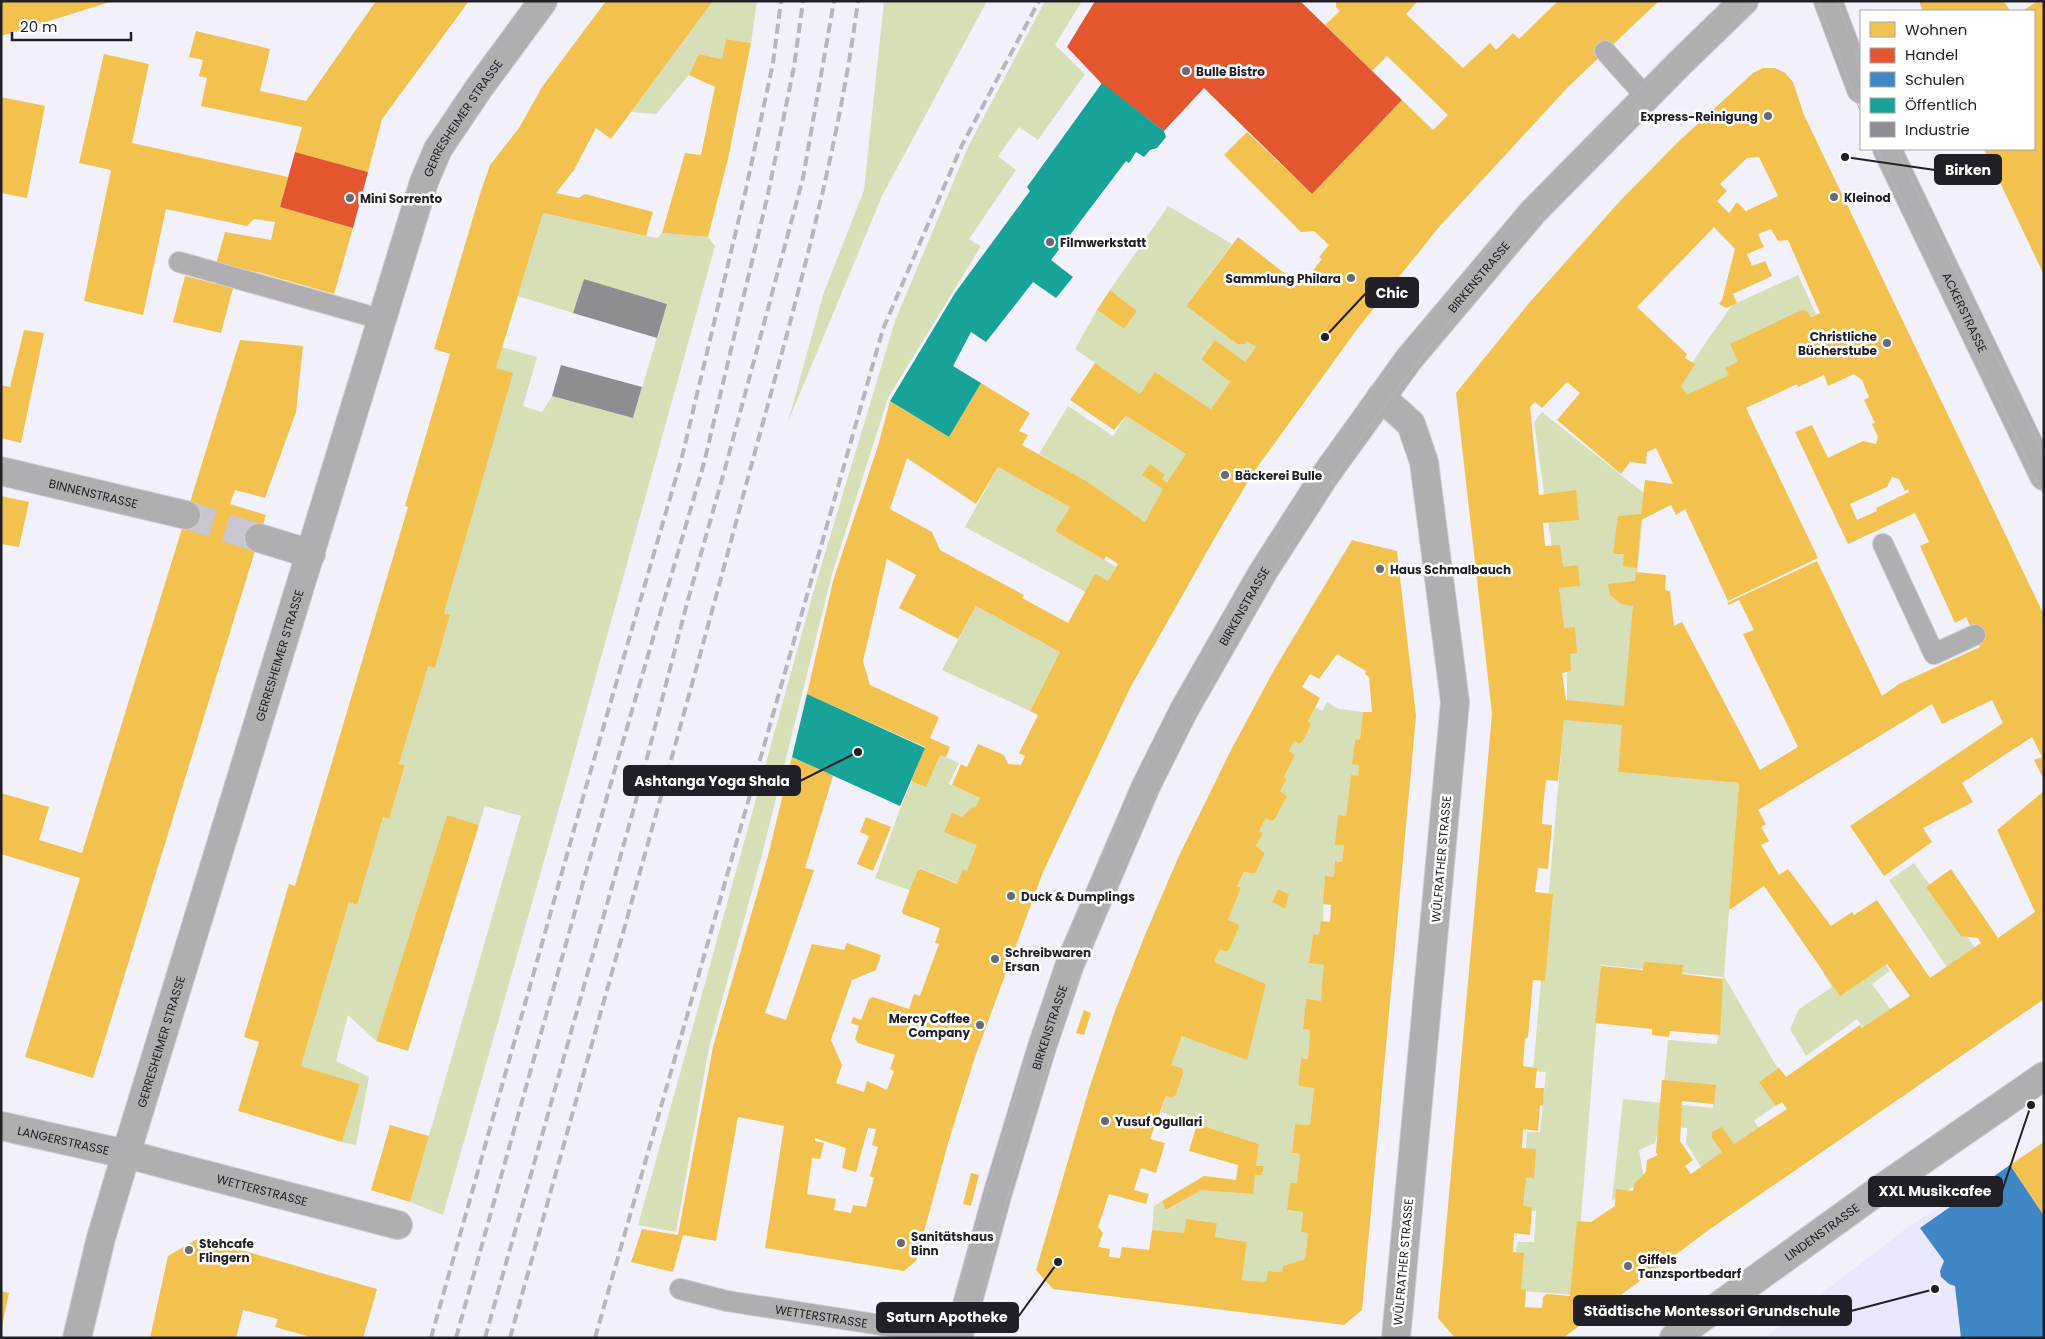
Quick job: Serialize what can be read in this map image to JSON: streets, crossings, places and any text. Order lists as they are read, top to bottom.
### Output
{
  "streets": {
    "street": [
      "GERRESHEIMER STRASSE",
      "BIRKENSTRASSE",
      "ACKERSTRASSE",
      "BINNENSTRASSE",
      "WÜLFRATHER STRASSE",
      "LANGERSTRASSE",
      "WETTERSTRASSE",
      "LINDENSTRASSE"
    ]
  },
  "crossings": [
    ["GERRESHEIMER STRASSE", "LANGERSTRASSE"],
    ["GERRESHEIMER STRASSE", "WETTERSTRASSE"],
    ["BIRKENSTRASSE", "WÜLFRATHER STRASSE"],
    ["BIRKENSTRASSE", "WETTERSTRASSE"],
    ["LANGERSTRASSE", "WETTERSTRASSE"]
  ],
  "places": [
    "Bulle Bistro",
    "Express-Reinigung",
    "Birken",
    "Kleinod",
    "Mini Sorrento",
    "Filmwerkstatt",
    "Sammlung Philara",
    "Chic",
    "Christliche Bücherstube",
    "Bäckerei Bulle",
    "Haus Schmalbauch",
    "Ashtanga Yoga Shala",
    "Duck & Dumplings",
    "Schreibwaren Ersan",
    "Mercy Coffee Company",
    "XXL Musikcafee",
    "Yusuf Ogullari",
    "Sanitätshaus Binn",
    "Stehcafe Flingern",
    "Saturn Apotheke",
    "Giffels Tanzsportbedarf",
    "Städtische Montessori Grundschule"
  ],
  "legend": [
    "Wohnen",
    "Handel",
    "Schulen",
    "Öffentlich",
    "Industrie"
  ],
  "scale_bar": "20 m"
}
